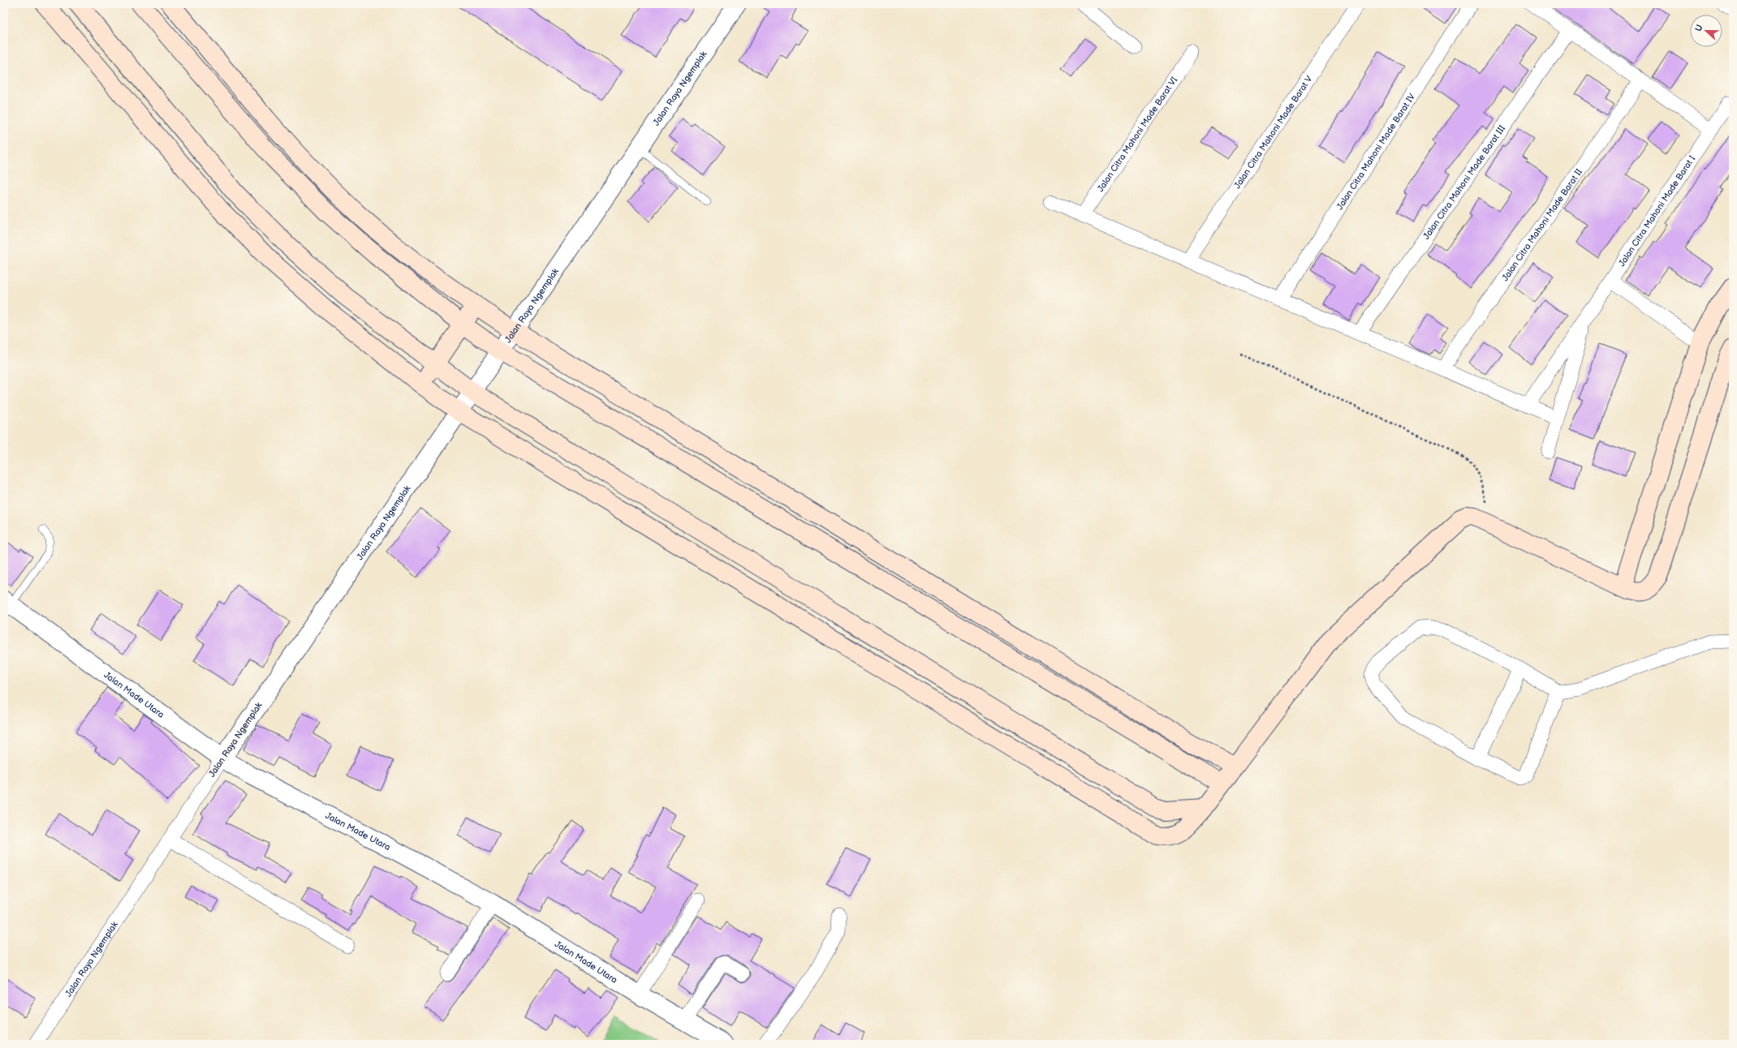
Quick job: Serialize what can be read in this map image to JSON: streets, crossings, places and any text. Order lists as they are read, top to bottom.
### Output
{
  "streets": {
    "street": [
      "Jalan Raya Ngemplak",
      "Jalan Citra Mahoni Made Barat V",
      "Jalan Citra Mahoni Made Barat VI",
      "Jalan Citra Mahoni Made Barat IV",
      "Jalan Citra Mahoni Made Barat III",
      "Jalan Citra Mahoni Made Barat I",
      "Jalan Citra Mahoni Made Barat II",
      "Jalan Made Utara"
    ]
  },
  "crossings": [
    ["Jalan Raya Ngemplak", "Jalan Made Utara"]
  ],
  "north": "left"
}
